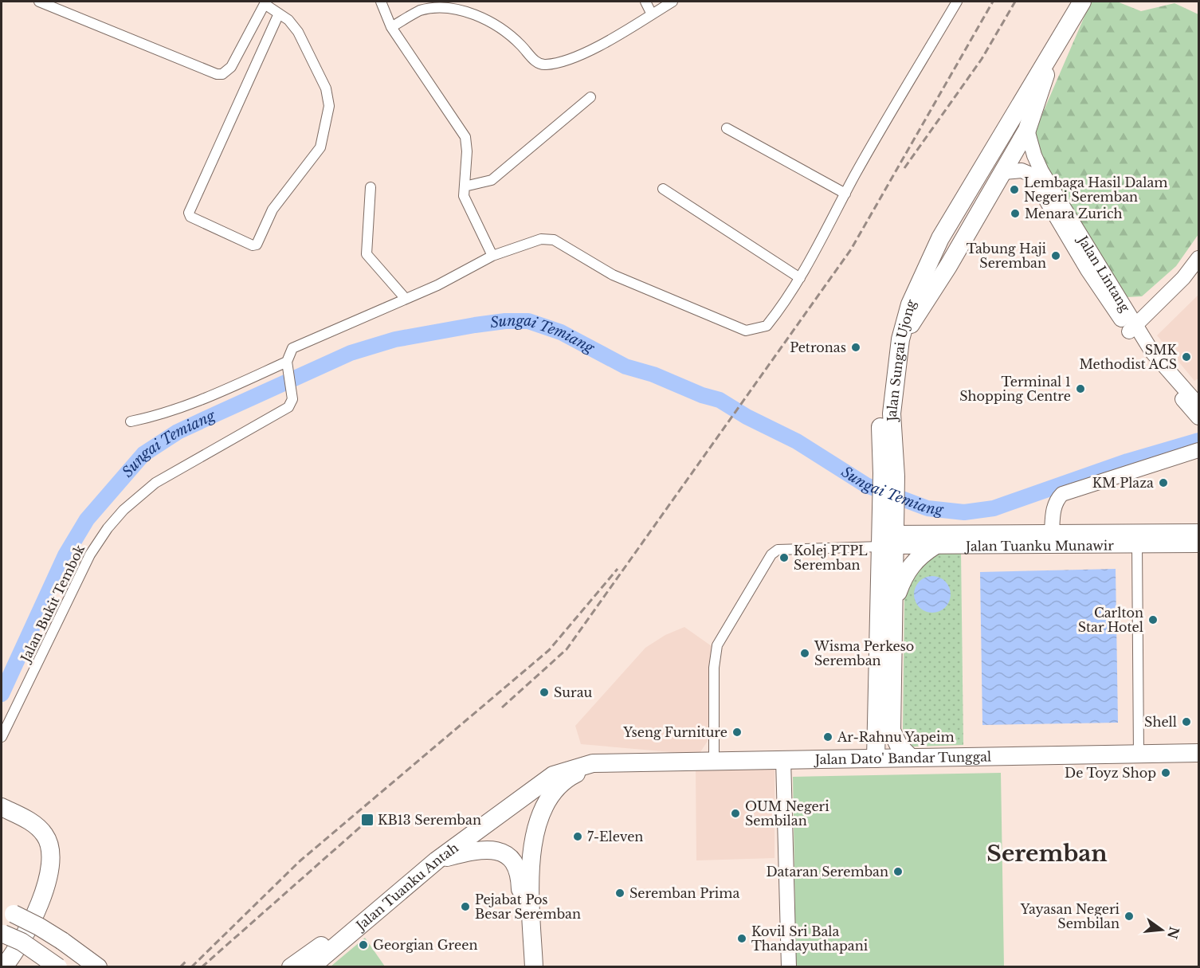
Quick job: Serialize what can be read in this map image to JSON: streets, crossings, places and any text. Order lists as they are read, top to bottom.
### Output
{
  "streets": {
    "highway": ["Jalan Sungai Ujong", "Jalan Dato' Bandar Tunggal", "Jalan Tuanku Antah"],
    "main road": ["Jalan Lintang", "Jalan Tuanku Munawir"],
    "street": ["Jalan Bukit Tembok"]
  },
  "crossings": [
    ["Jalan Sungai Ujong", "Jalan Tuanku Munawir"],
    ["Jalan Sungai Ujong", "Jalan Dato' Bandar Tunggal"],
    ["Jalan Dato' Bandar Tunggal", "Jalan Tuanku Antah"]
  ],
  "districts": ["Seremban"],
  "water": ["Sungai Temiang"],
  "places": {
    "other": [
      "Lembaga Hasil Dalam Negeri Seremban",
      "Menara Zurich",
      "Tabung Haji Seremban",
      "Petronas",
      "SMK Methodist ACS",
      "Terminal 1 Shopping Centre",
      "KM Plaza",
      "Kolej PTPL Seremban",
      "Carlton Star Hotel",
      "Wisma Perkeso Seremban",
      "Surau",
      "Shell",
      "Yseng Furniture",
      "Ar-Rahnu Yapeim",
      "De Toyz Shop",
      "OUM Negeri Sembilan",
      "7-Eleven",
      "Dataran Seremban",
      "Seremban Prima",
      "Pejabat Pos Besar Seremban",
      "Yayasan Negeri Sembilan",
      "Kovil Sri Bala Thandayuthapani",
      "Georgian Green"
    ],
    "transit": ["KB13 Seremban"]
  },
  "north": "right"
}
